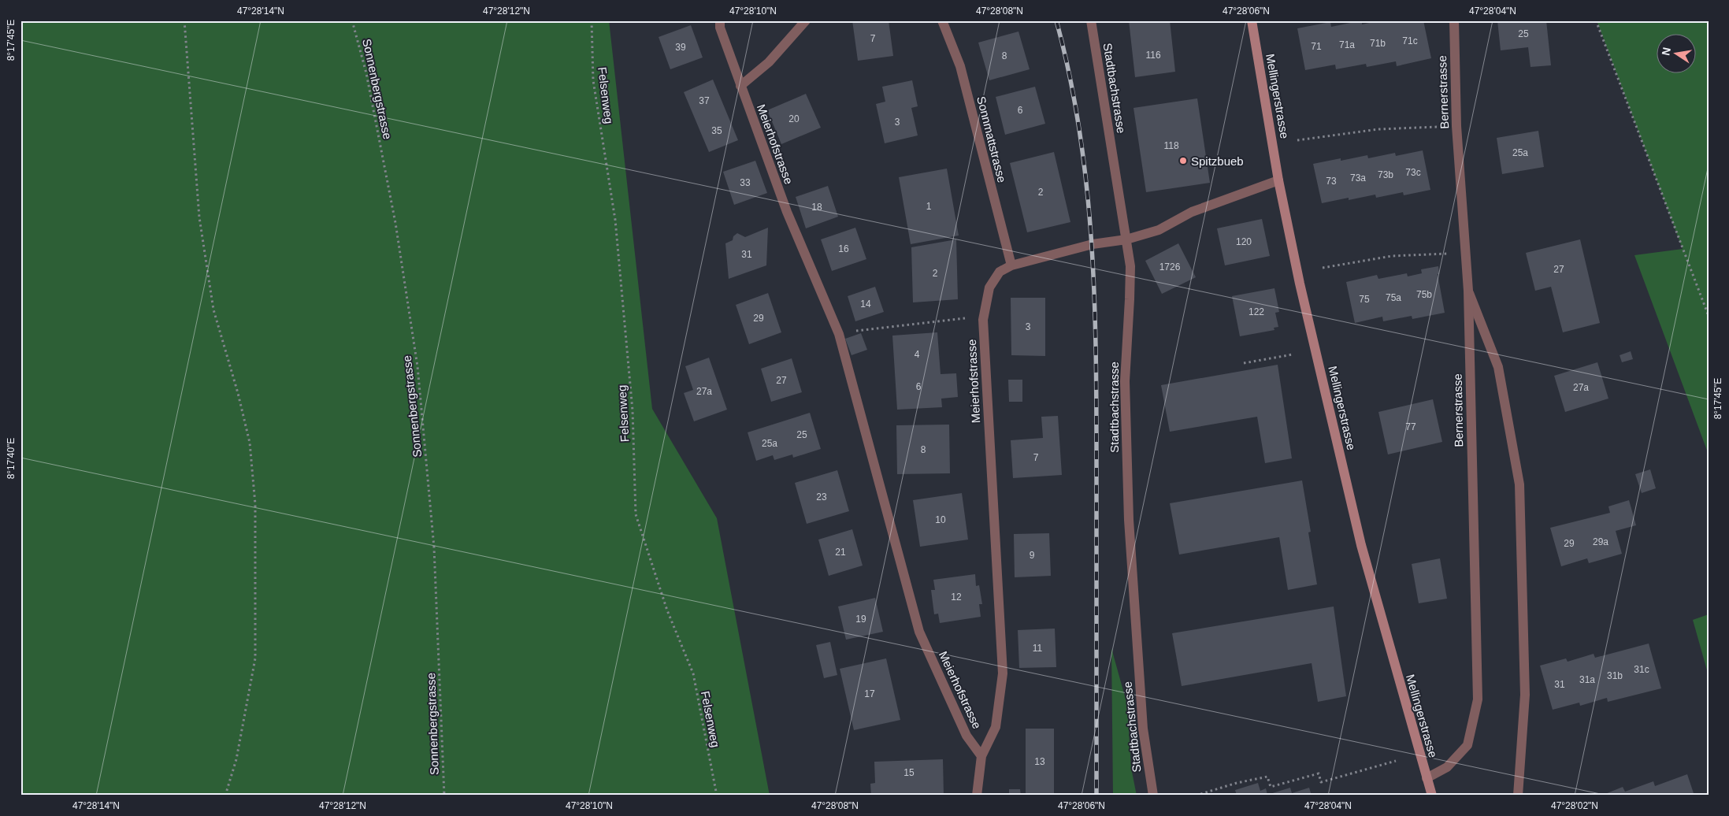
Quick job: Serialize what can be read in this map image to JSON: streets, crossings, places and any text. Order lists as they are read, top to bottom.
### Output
{
  "streets": {
    "main road": ["Mellingerstrasse"],
    "street": [
      "Stadtbachstrasse",
      "Bernerstrasse",
      "Sonnmattstrasse",
      "Meierhofstrasse"
    ],
    "path": ["Sonnenbergstrasse", "Felsenweg"]
  },
  "crossings": [
    ["Stadtbachstrasse", "Meierhofstrasse"],
    ["Bernerstrasse", "Mellingerstrasse"],
    ["Mellingerstrasse", "Meierhofstrasse"],
    ["Sonnmattstrasse", "Meierhofstrasse"]
  ],
  "places": ["Spitzbueb"],
  "house_numbers": [
    "25",
    "7",
    "71c",
    "71b",
    "71a",
    "71",
    "39",
    "116",
    "8",
    "37",
    "6",
    "20",
    "3",
    "35",
    "118",
    "25a",
    "73c",
    "73b",
    "73a",
    "73",
    "33",
    "2",
    "1",
    "18",
    "120",
    "16",
    "31",
    "1726",
    "27",
    "2",
    "75b",
    "75a",
    "75",
    "14",
    "122",
    "29",
    "3",
    "4",
    "27",
    "6",
    "27a",
    "27a",
    "77",
    "25",
    "25a",
    "8",
    "7",
    "23",
    "10",
    "29a",
    "29",
    "21",
    "9",
    "12",
    "19",
    "11",
    "31c",
    "31b",
    "31a",
    "31",
    "17",
    "13",
    "15"
  ],
  "north": "left",
  "coordinates": [
    "47°28'14\"N",
    "47°28'12\"N",
    "47°28'10\"N",
    "47°28'08\"N",
    "47°28'06\"N",
    "47°28'04\"N",
    "8°17'45\"E",
    "8°17'40\"E",
    "47°28'02\"N"
  ]
}
